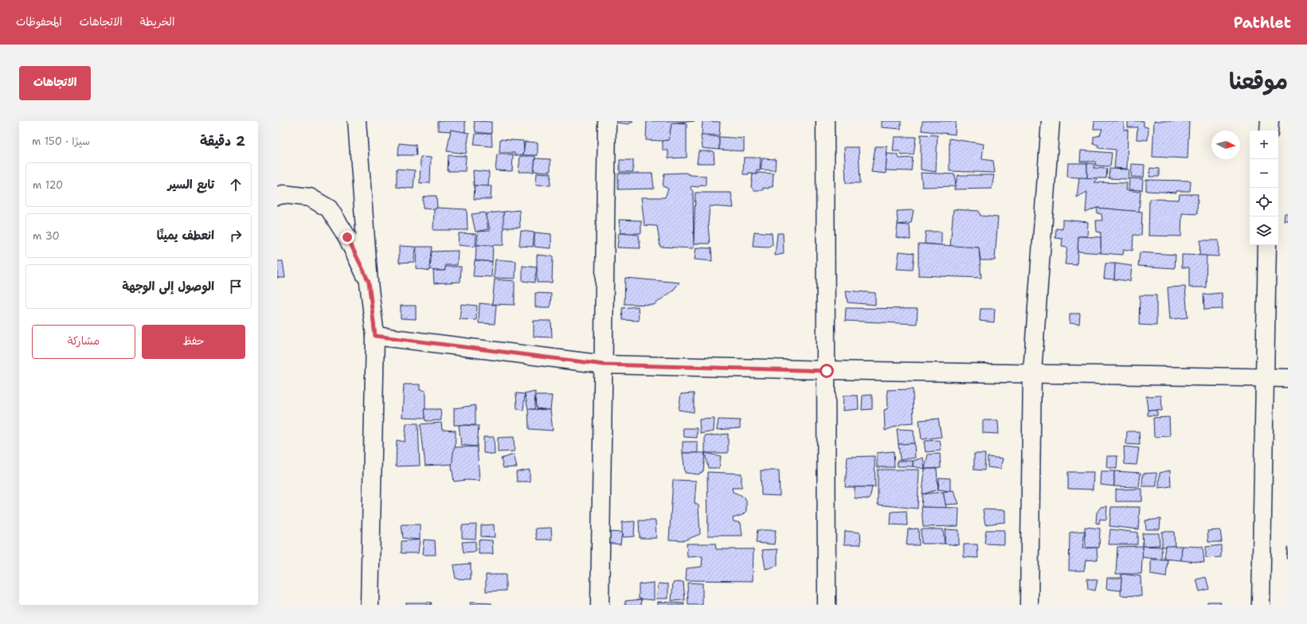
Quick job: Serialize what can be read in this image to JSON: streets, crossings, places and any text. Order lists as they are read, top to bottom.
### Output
{
  "north": "right",
  "page": {
    "header": "Pathlet",
    "nav": ["الخريطة", "الاتجاهات", "المحفوظات"],
    "title": "موقعنا",
    "buttons": [
      "الاتجاهات",
      ["حفظ", "مشاركة"]
    ],
    "heading": ["2 دقيقة", "سيرًا · 150 m"],
    "map_buttons": ["+", "−"],
    "list": [
      ["تابع السير", "120 m"],
      ["انعطف يمينًا", "30 m"],
      "الوصول إلى الوجهة"
    ]
  }
}
